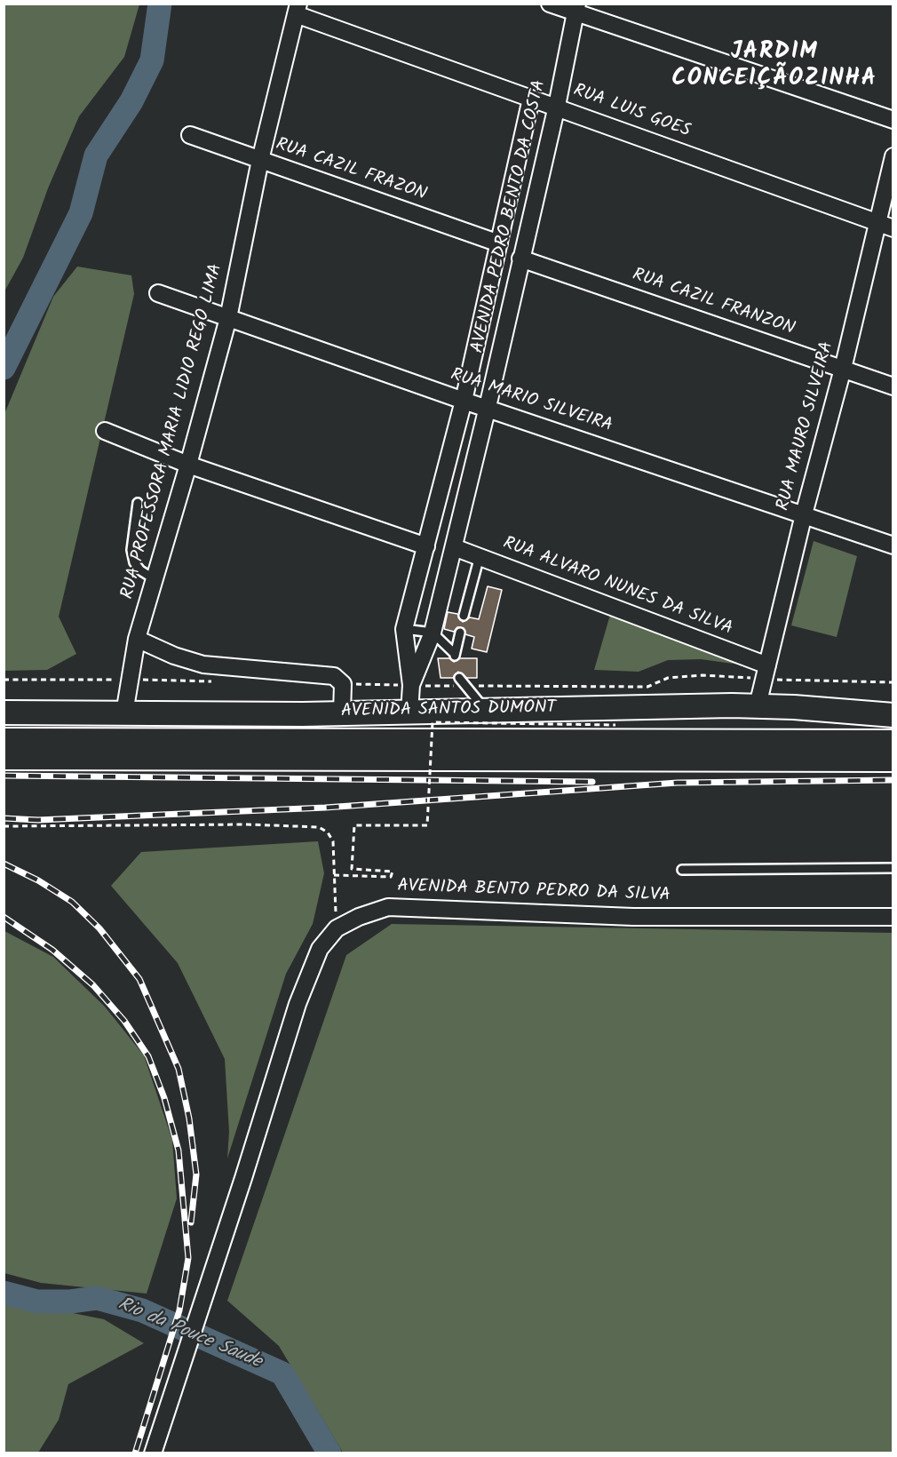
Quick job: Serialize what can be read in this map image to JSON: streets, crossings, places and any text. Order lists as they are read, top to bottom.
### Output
{
  "streets": {
    "main road": ["AVENIDA SANTOS DUMONT"],
    "street": [
      "RUA LUIS GOES",
      "RUA CAZIL FRAZON",
      "AVENIDA PEDRO BENTO DA COSTA",
      "RUA CAZIL FRANZON",
      "RUA MARIO SILVEIRA",
      "RUA MAURO SILVEIRA",
      "RUA PROFESSORA MARIA LIDIO REGO LIMA",
      "RUA ALVARO NUNES DA SILVA",
      "AVENIDA BENTO PEDRO DA SILVA"
    ]
  },
  "crossings": [
    ["RUA LUIS GOES", "AVENIDA PEDRO BENTO DA COSTA"],
    ["RUA LUIS GOES", "RUA MAURO SILVEIRA"],
    ["RUA LUIS GOES", "RUA PROFESSORA MARIA LIDIO REGO LIMA"],
    ["RUA CAZIL FRAZON", "AVENIDA PEDRO BENTO DA COSTA"],
    ["RUA CAZIL FRAZON", "RUA PROFESSORA MARIA LIDIO REGO LIMA"],
    ["AVENIDA PEDRO BENTO DA COSTA", "RUA CAZIL FRANZON"],
    ["AVENIDA PEDRO BENTO DA COSTA", "RUA MARIO SILVEIRA"],
    ["AVENIDA PEDRO BENTO DA COSTA", "RUA ALVARO NUNES DA SILVA"],
    ["AVENIDA PEDRO BENTO DA COSTA", "AVENIDA SANTOS DUMONT"],
    ["RUA CAZIL FRANZON", "RUA MAURO SILVEIRA"],
    ["RUA MARIO SILVEIRA", "RUA MAURO SILVEIRA"],
    ["RUA MARIO SILVEIRA", "RUA PROFESSORA MARIA LIDIO REGO LIMA"],
    ["RUA MAURO SILVEIRA", "RUA ALVARO NUNES DA SILVA"],
    ["RUA MAURO SILVEIRA", "AVENIDA SANTOS DUMONT"],
    ["RUA PROFESSORA MARIA LIDIO REGO LIMA", "AVENIDA SANTOS DUMONT"]
  ],
  "districts": ["JARDIM CONCEIÇÃOZINHA"],
  "water": ["Rio da Pouce Saude"]
}
